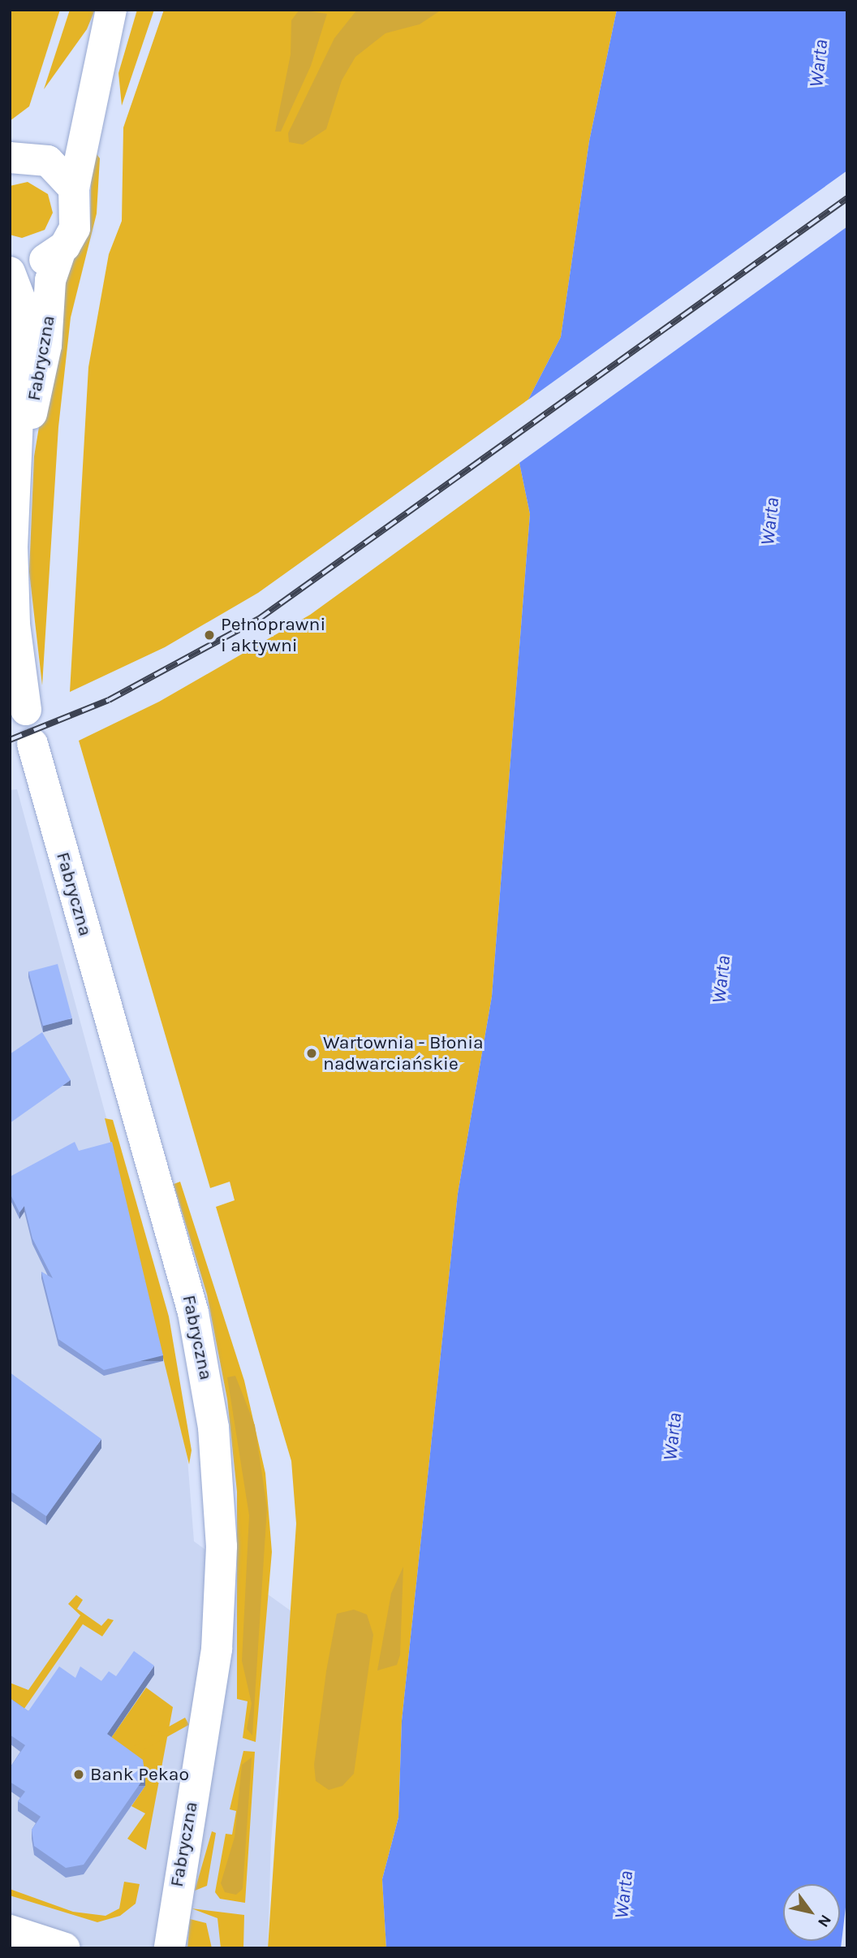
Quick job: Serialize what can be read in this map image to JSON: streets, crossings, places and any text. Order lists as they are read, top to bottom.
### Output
{
  "streets": {
    "street": ["Fabryczna"]
  },
  "water": ["Warta"],
  "places": ["Pełnoprawni i aktywni", "Wartownia - Błonia nadwarciańskie", "Bank Pekao"],
  "north": "bottom right"
}
